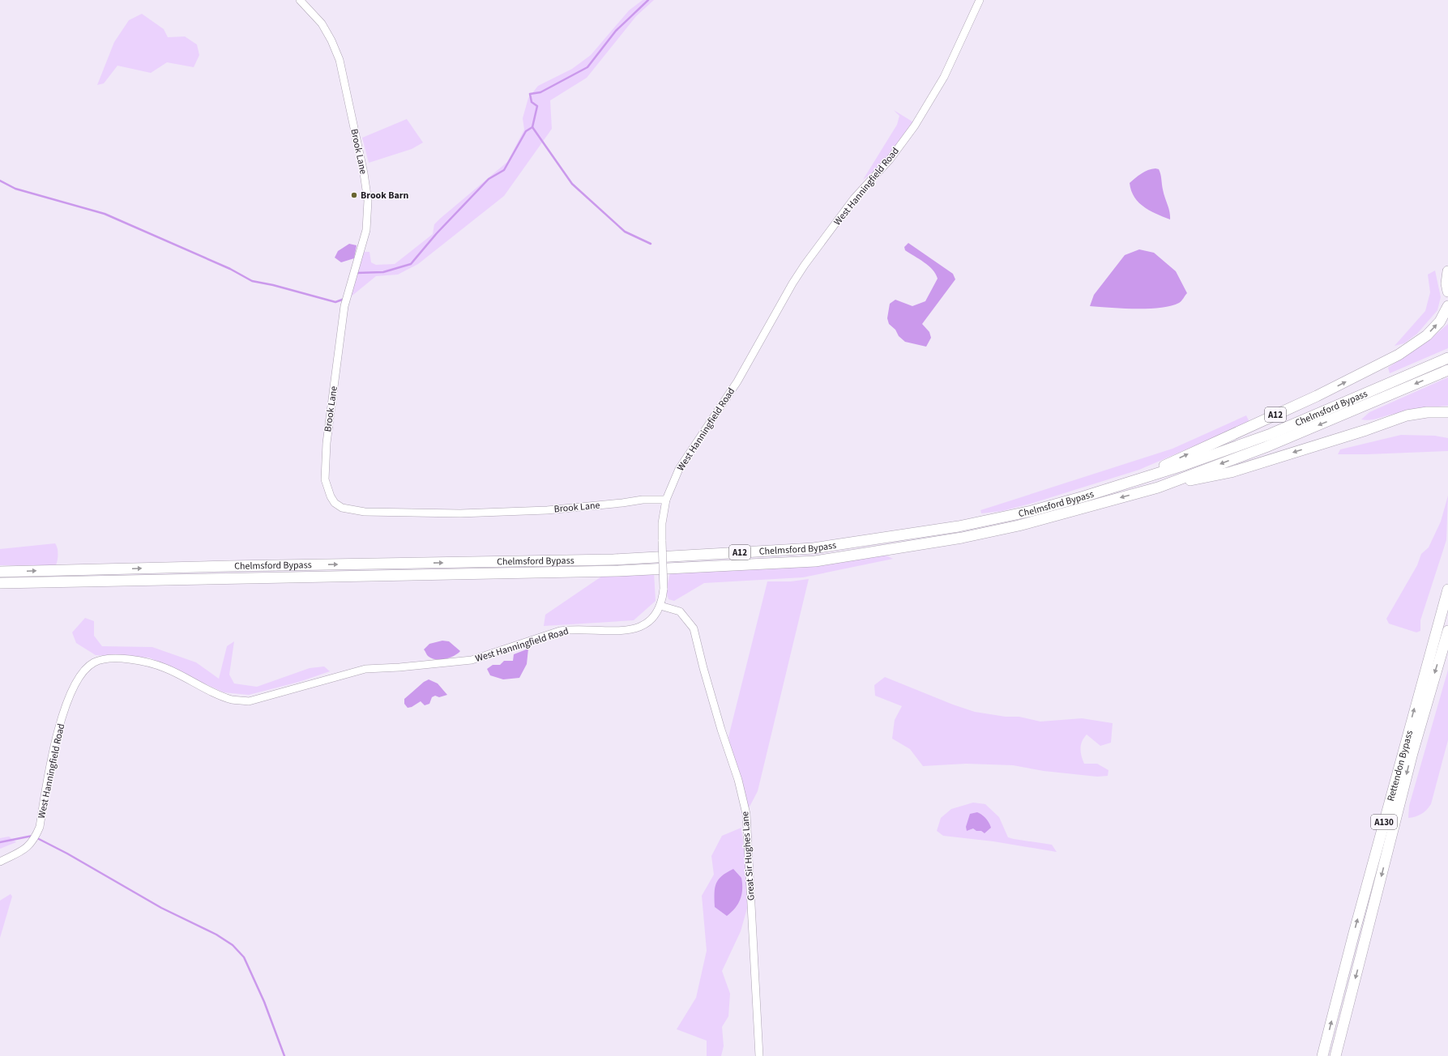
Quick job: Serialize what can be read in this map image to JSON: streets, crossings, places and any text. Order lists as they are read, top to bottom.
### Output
{
  "streets": {
    "highway": [
      "Chelmsford Bypass",
      "A12",
      "Rettendon Bypass",
      "A130"
    ],
    "street": ["Brook Lane", "West Hanningfield Road", "Great Sir Hughes Lane"]
  },
  "crossings": [
    ["Brook Lane", "West Hanningfield Road"],
    ["West Hanningfield Road", "Great Sir Hughes Lane"],
    ["Chelmsford Bypass", "A12"]
  ],
  "places": ["Brook Barn"]
}
